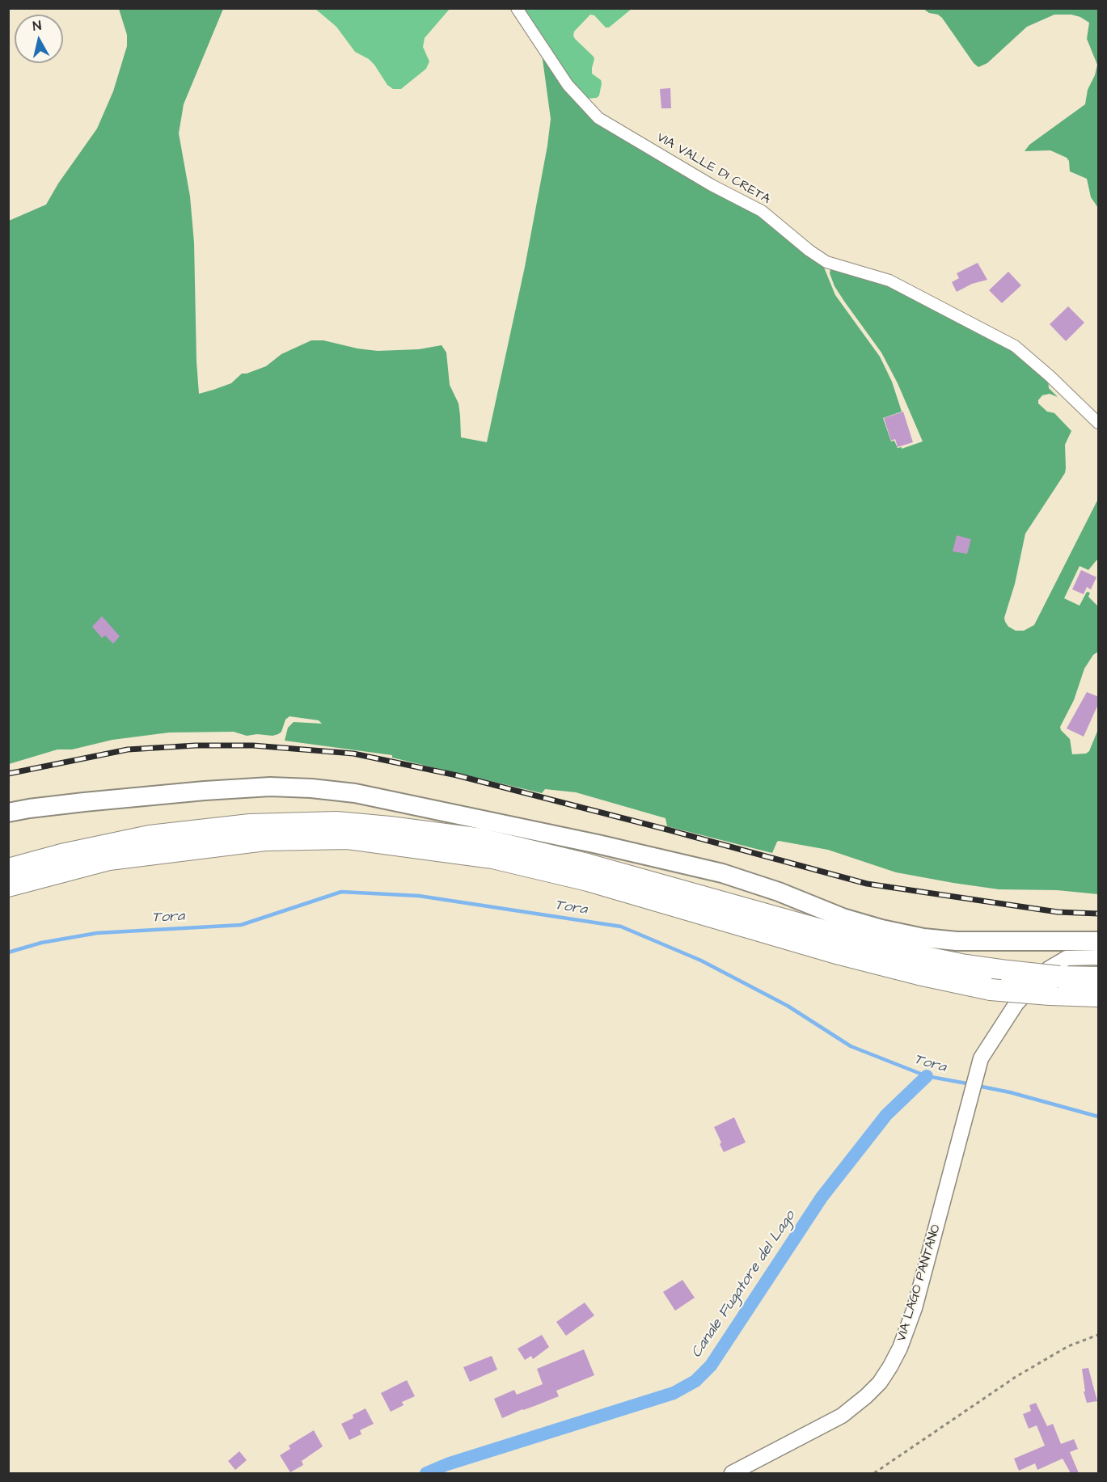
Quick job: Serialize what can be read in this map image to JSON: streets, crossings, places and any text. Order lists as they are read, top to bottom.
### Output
{
  "streets": {
    "street": ["VIA VALLE DI CRETA", "VIA LAGO PANTANO"]
  },
  "water": ["Tora", "Canale Fugatore del Lago"],
  "north": "top"
}
